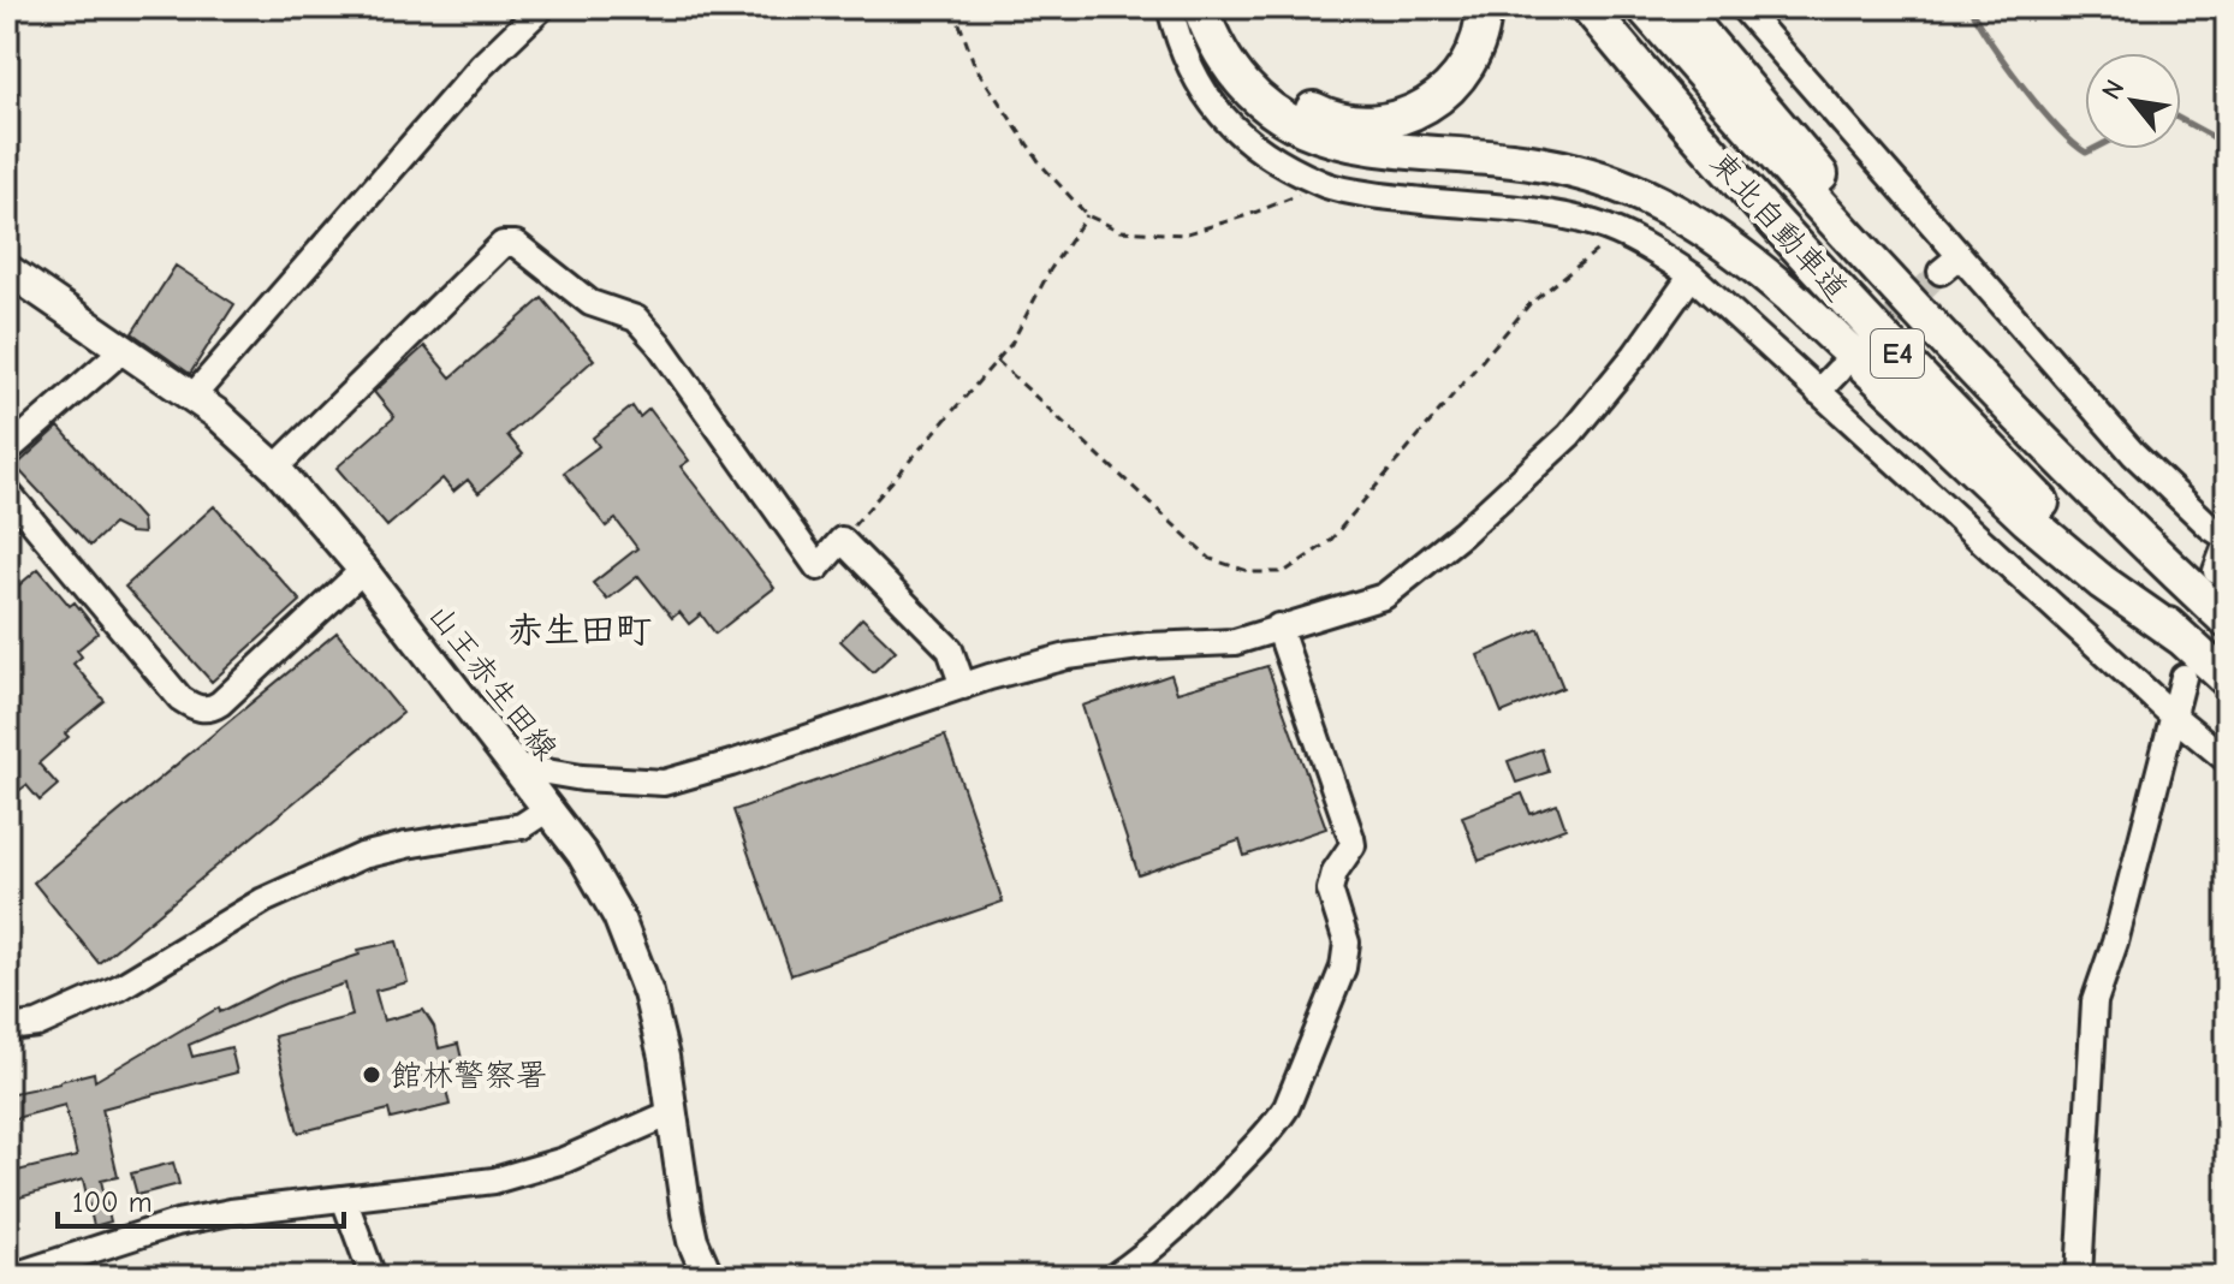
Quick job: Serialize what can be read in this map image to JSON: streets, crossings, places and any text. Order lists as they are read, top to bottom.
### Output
{
  "streets": {
    "highway": ["東北自動車道", "E4"],
    "main road": ["山王赤生田線"]
  },
  "districts": ["赤生田町"],
  "places": ["館林警察署"],
  "scale_bar": "100 m",
  "north": "top left"
}
